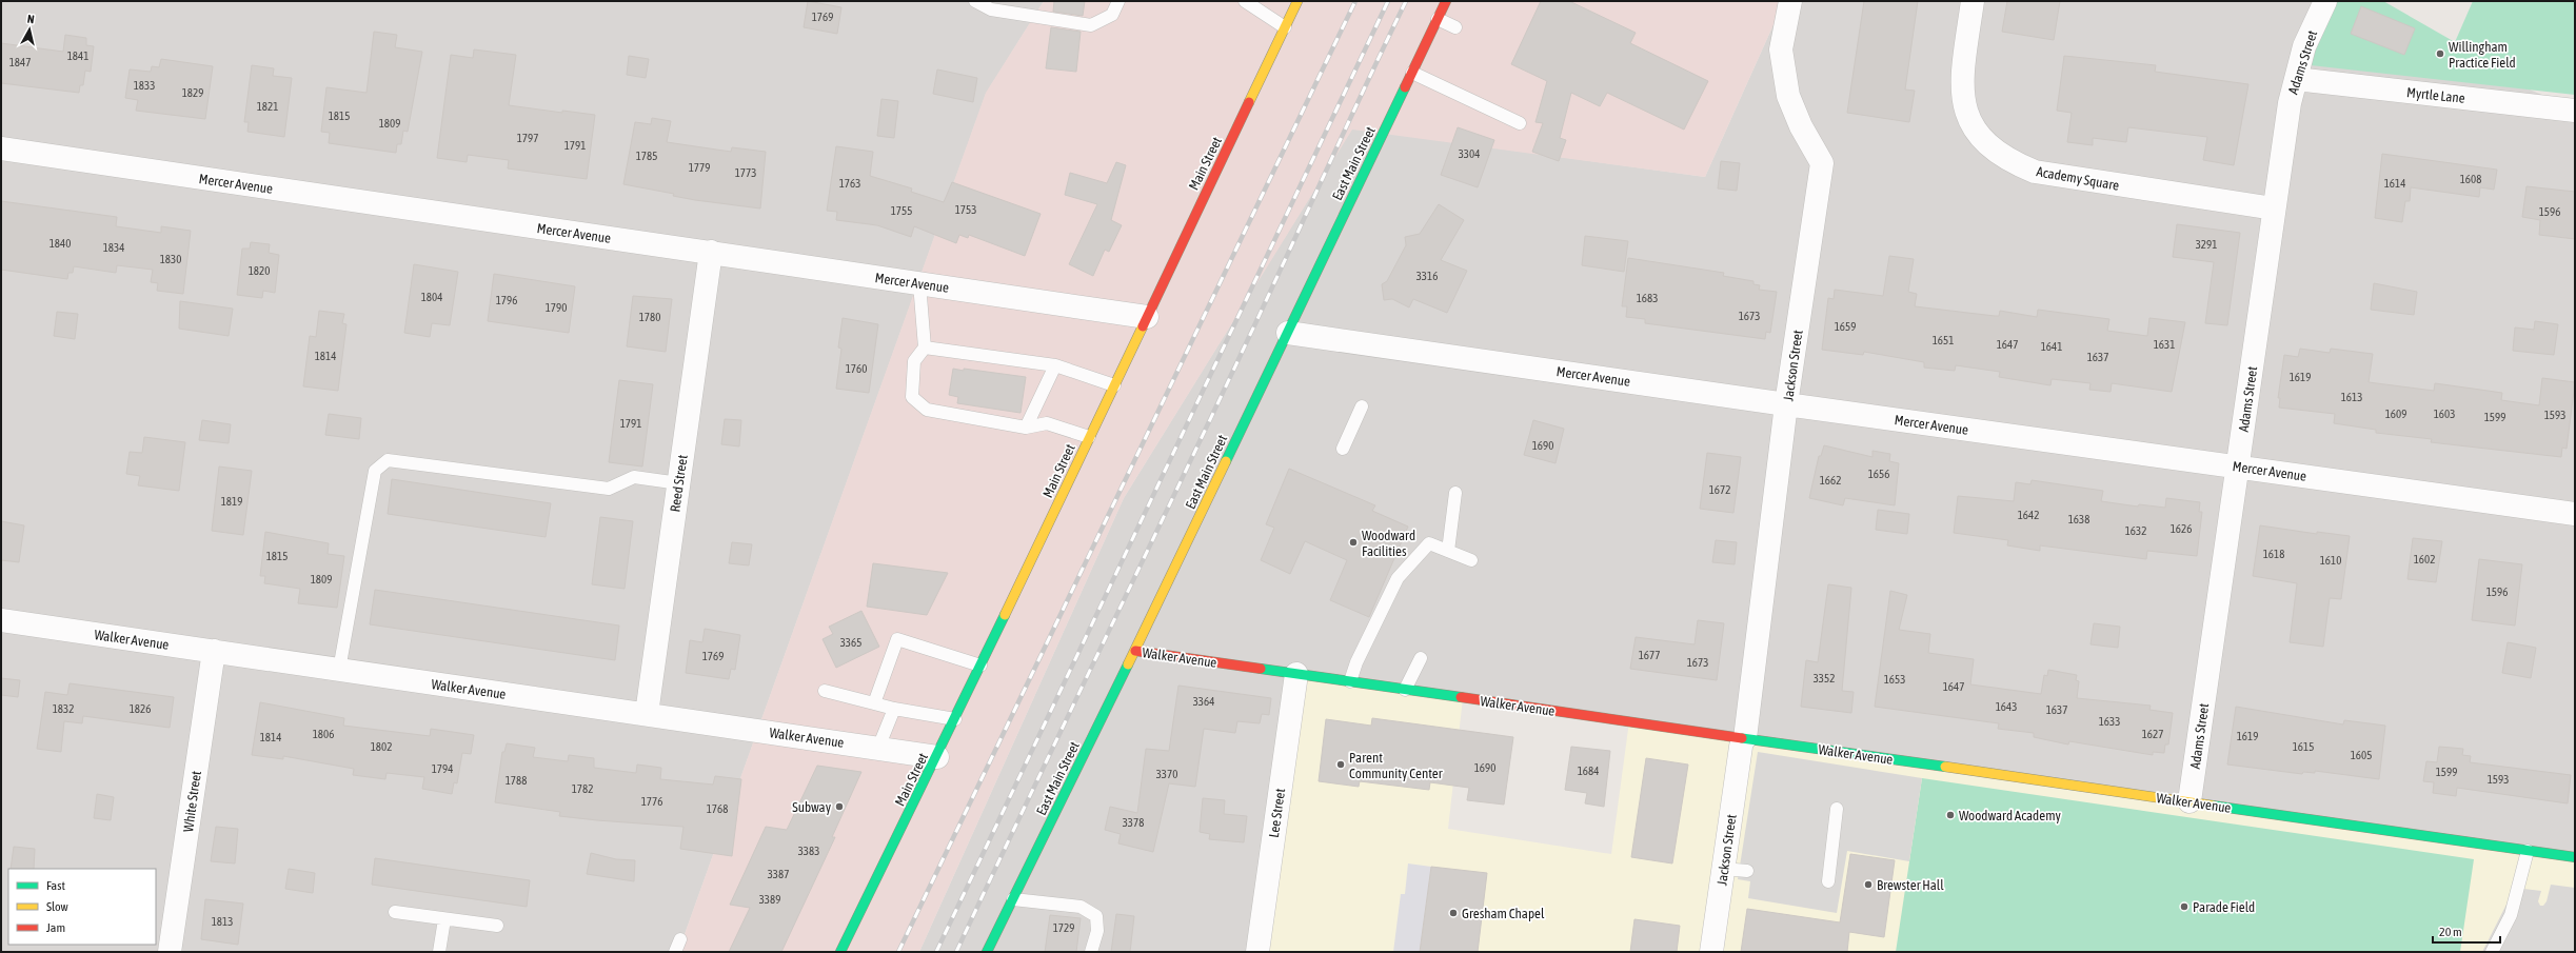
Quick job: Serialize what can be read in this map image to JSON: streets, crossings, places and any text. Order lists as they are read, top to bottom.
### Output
{
  "streets": {
    "street": [
      "Adams Street",
      "Myrtle Lane",
      "Main Street",
      "East Main Street",
      "Academy Square",
      "Mercer Avenue",
      "Jackson Street",
      "Reed Street",
      "Walker Avenue",
      "White Street",
      "Lee Street"
    ]
  },
  "crossings": [
    ["Adams Street", "Myrtle Lane"],
    ["Adams Street", "Academy Square"],
    ["Adams Street", "Mercer Avenue"],
    ["Adams Street", "Walker Avenue"],
    ["Main Street", "Mercer Avenue"],
    ["Main Street", "Walker Avenue"],
    ["East Main Street", "Mercer Avenue"],
    ["East Main Street", "Walker Avenue"],
    ["Mercer Avenue", "Jackson Street"],
    ["Mercer Avenue", "Reed Street"],
    ["Jackson Street", "Walker Avenue"],
    ["Reed Street", "Walker Avenue"],
    ["Walker Avenue", "White Street"],
    ["Walker Avenue", "Lee Street"]
  ],
  "places": [
    "Willingham Practice Field",
    "Woodward Facilities",
    "Parent Community Center",
    "Subway",
    "Woodward Academy",
    "Brewster Hall",
    "Parade Field",
    "Gresham Chapel"
  ],
  "house_numbers": [
    "1769",
    "1841",
    "1847",
    "1833",
    "1829",
    "1821",
    "1815",
    "1809",
    "1797",
    "1791",
    "3304",
    "1785",
    "1779",
    "1773",
    "1608",
    "1763",
    "1614",
    "1753",
    "1755",
    "1596",
    "1840",
    "3291",
    "1834",
    "1830",
    "1820",
    "3316",
    "1804",
    "1683",
    "1796",
    "1790",
    "1673",
    "1780",
    "1659",
    "1651",
    "1647",
    "1631",
    "1641",
    "1814",
    "1637",
    "1760",
    "1619",
    "1613",
    "1609",
    "1603",
    "1593",
    "1599",
    "1791",
    "1690",
    "1656",
    "1662",
    "1672",
    "1819",
    "1642",
    "1638",
    "1626",
    "1632",
    "1618",
    "1815",
    "1602",
    "1610",
    "1809",
    "1596",
    "3365",
    "1677",
    "1769",
    "1673",
    "3352",
    "1653",
    "1647",
    "3364",
    "1643",
    "1832",
    "1826",
    "1637",
    "1633",
    "1806",
    "1627",
    "1619",
    "1814",
    "1802",
    "1615",
    "1605",
    "1690",
    "1794",
    "1684",
    "1599",
    "3370",
    "1593",
    "1788",
    "1782",
    "1776",
    "1768",
    "3378",
    "3383",
    "3387",
    "3389",
    "1813",
    "1729"
  ],
  "legend": ["Fast", "Slow", "Jam"],
  "scale_bar": "20 m",
  "north": "top"
}
